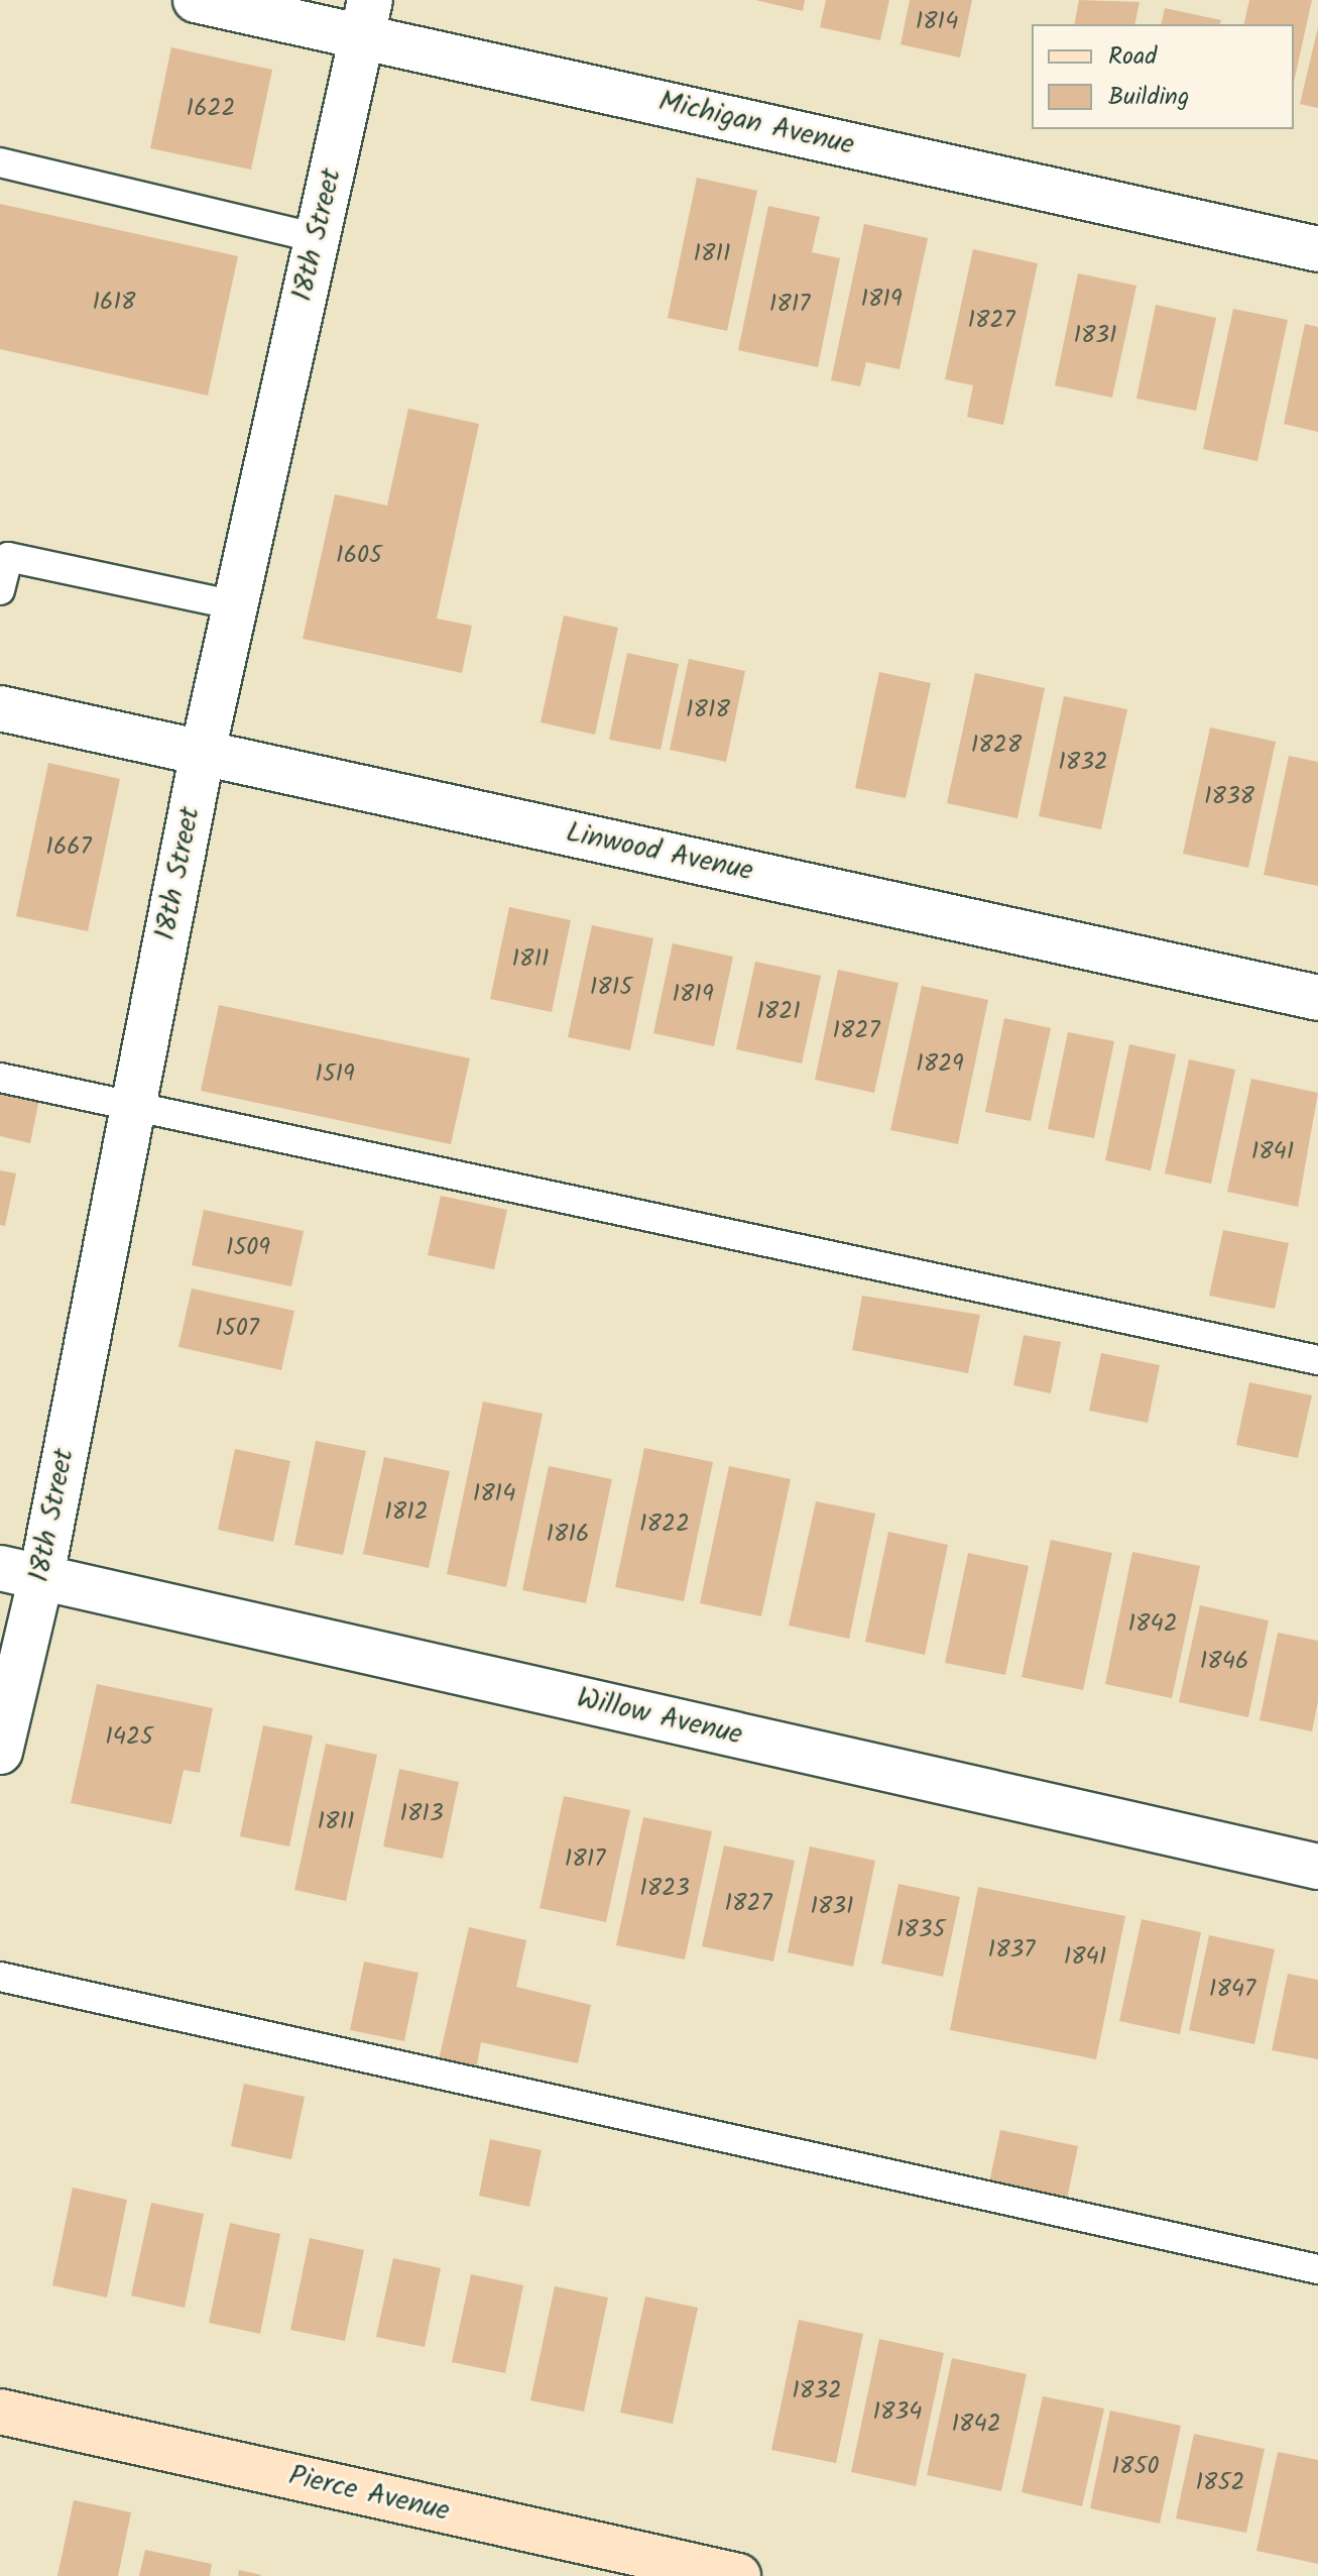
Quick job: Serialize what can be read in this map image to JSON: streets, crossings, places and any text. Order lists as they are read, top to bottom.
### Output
{
  "streets": {
    "street": [
      "Michigan Avenue",
      "18th Street",
      "Linwood Avenue",
      "Willow Avenue",
      "Pierce Avenue"
    ]
  },
  "crossings": [
    ["Michigan Avenue", "18th Street"],
    ["18th Street", "Linwood Avenue"],
    ["18th Street", "Willow Avenue"]
  ],
  "house_numbers": [
    "1814",
    "1622",
    "1811",
    "1819",
    "1618",
    "1817",
    "1827",
    "1831",
    "1605",
    "1818",
    "1828",
    "1832",
    "1838",
    "1667",
    "1811",
    "1815",
    "1819",
    "1821",
    "1827",
    "1829",
    "1519",
    "1841",
    "1509",
    "1507",
    "1814",
    "1812",
    "1822",
    "1816",
    "1842",
    "1846",
    "1425",
    "1813",
    "1811",
    "1817",
    "1823",
    "1827",
    "1831",
    "1835",
    "1837",
    "1841",
    "1847",
    "1832",
    "1834",
    "1842",
    "1850",
    "1852"
  ],
  "legend": ["Road", "Building"]
}
